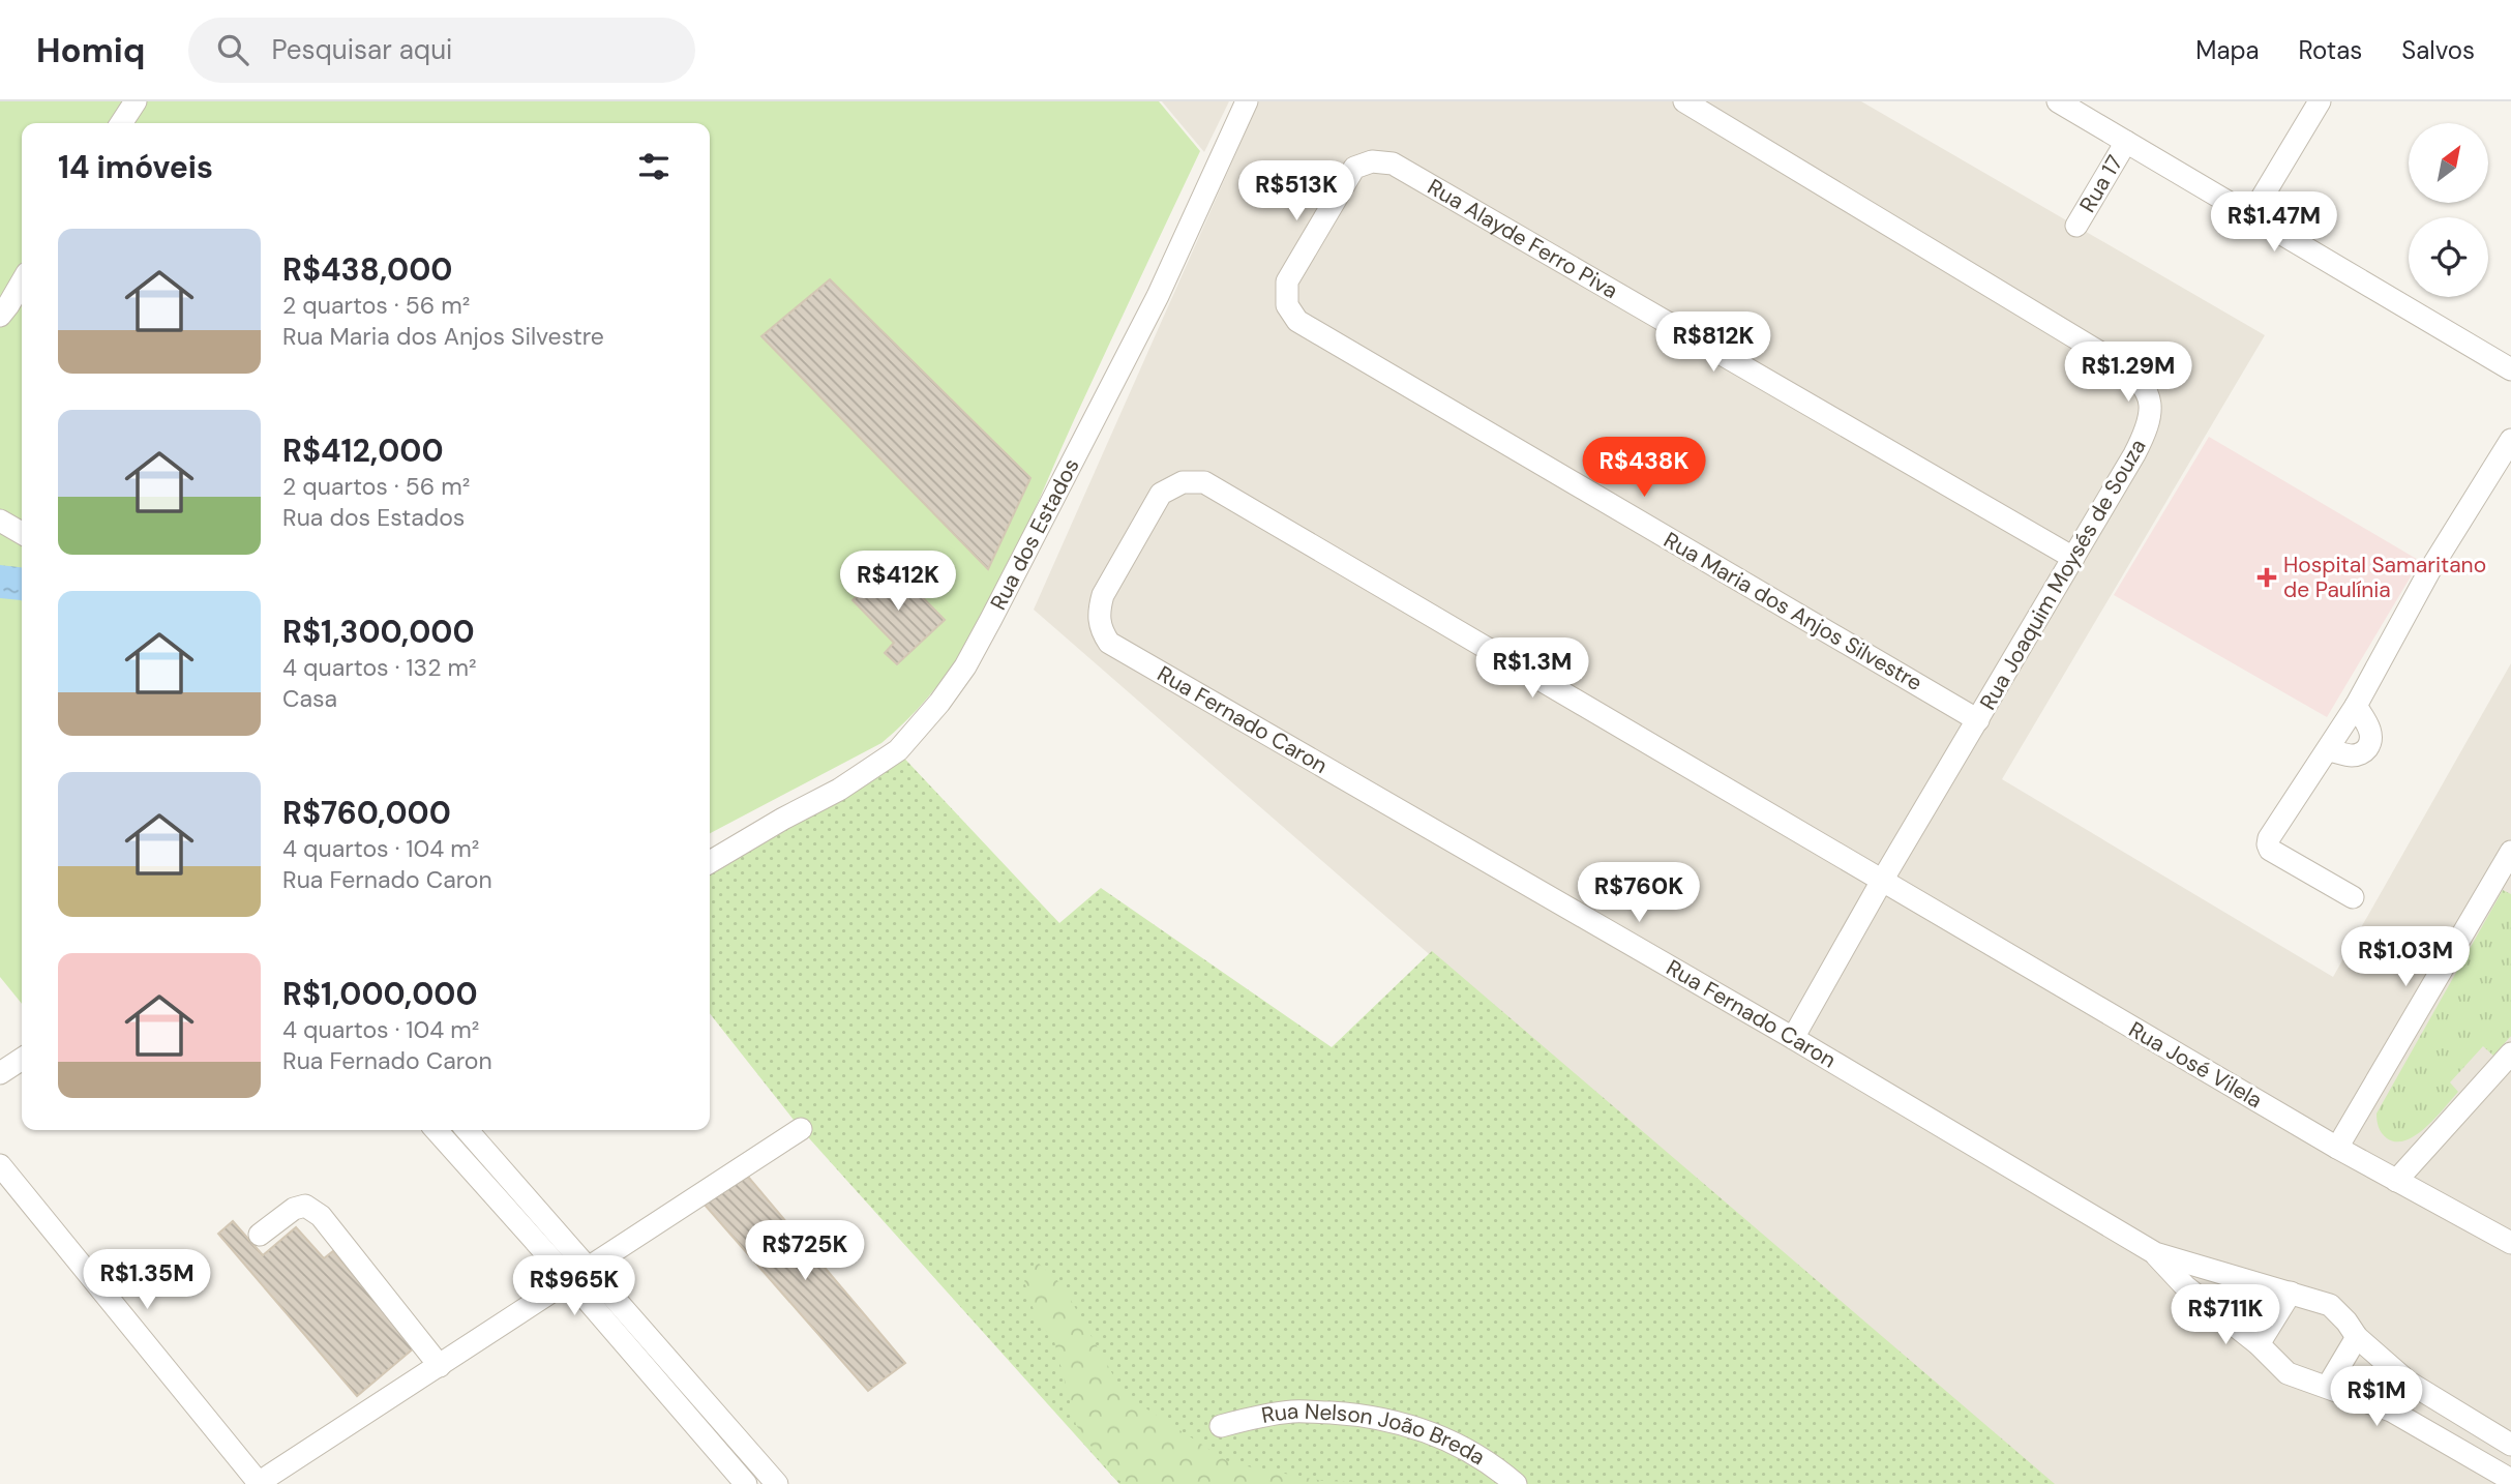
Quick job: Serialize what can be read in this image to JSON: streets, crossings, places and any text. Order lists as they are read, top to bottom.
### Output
{
  "streets": {
    "street": [
      "Rua 17",
      "Rua Alayde Ferro Piva",
      "Rua dos Estados",
      "Rua Joaquim Moysés de Souza",
      "Rua Maria dos Anjos Silvestre",
      "Rua Fernado Caron",
      "Rua José Vilela",
      "Rua Nelson João Breda"
    ]
  },
  "crossings": [
    ["Rua Alayde Ferro Piva", "Rua Joaquim Moysés de Souza"],
    ["Rua Alayde Ferro Piva", "Rua Maria dos Anjos Silvestre"],
    ["Rua Joaquim Moysés de Souza", "Rua Maria dos Anjos Silvestre"],
    ["Rua Joaquim Moysés de Souza", "Rua Fernado Caron"],
    ["Rua Joaquim Moysés de Souza", "Rua José Vilela"],
    ["Rua Fernado Caron", "Rua José Vilela"]
  ],
  "places": {
    "health": ["Hospital Samaritano de Paulínia"]
  },
  "north": "top right",
  "page": {
    "header": "Homiq",
    "search": "Pesquisar aqui",
    "nav": ["Mapa", "Rotas", "Salvos"],
    "heading": "14 imóveis",
    "price": [
      "R$513K",
      "R$1.47M",
      "R$812K",
      "R$1.29M",
      "R$438K",
      "R$412K",
      "R$1.3M",
      "R$760K",
      "R$1.03M",
      "R$725K",
      "R$1.35M",
      "R$965K",
      "R$711K",
      "R$1M"
    ],
    "list": [
      {
        "name": "R$438,000",
        "note": "2 quartos · 56 m² · Rua Maria dos Anjos Silvestre"
      },
      {
        "name": "R$412,000",
        "note": "2 quartos · 56 m² · Rua dos Estados"
      },
      {
        "name": "R$1,300,000",
        "note": "4 quartos · 132 m² · Casa"
      },
      {
        "name": "R$760,000",
        "note": "4 quartos · 104 m² · Rua Fernado Caron"
      },
      {
        "name": "R$1,000,000",
        "note": "4 quartos · 104 m² · Rua Fernado Caron"
      }
    ]
  }
}
